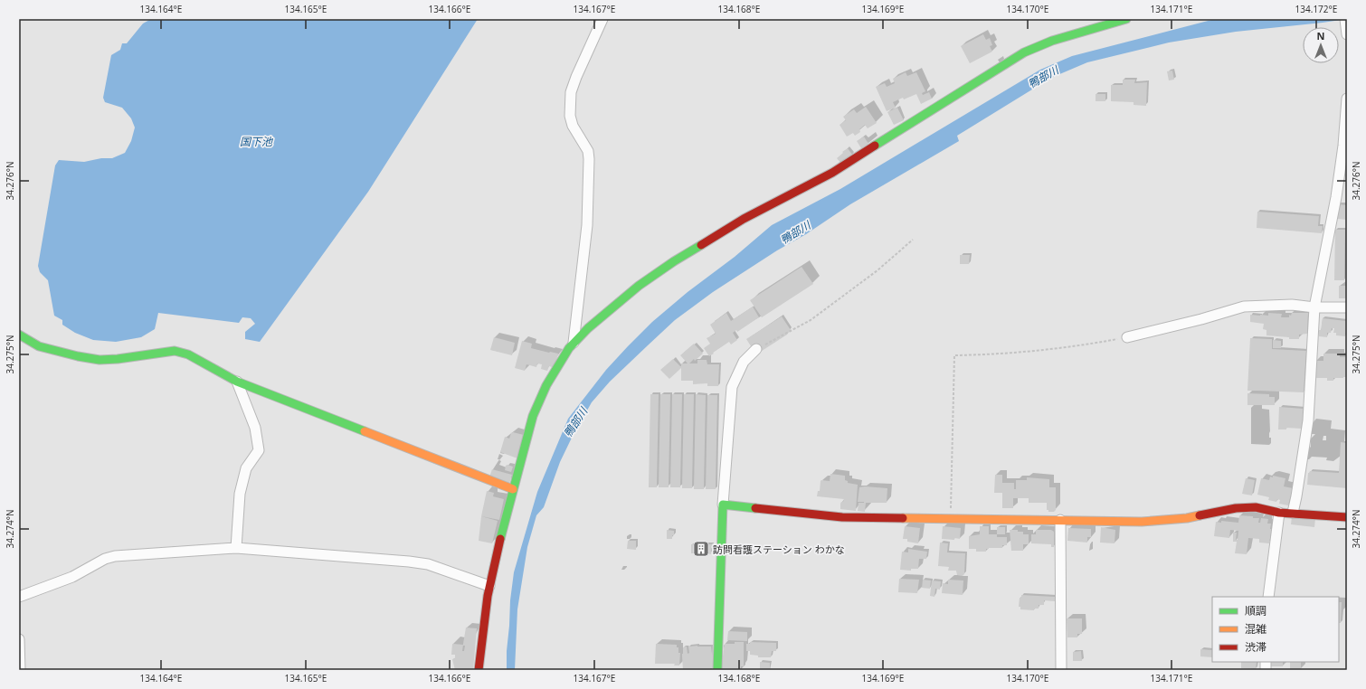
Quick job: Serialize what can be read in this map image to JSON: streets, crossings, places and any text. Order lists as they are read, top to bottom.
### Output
{
  "water": ["鴨部川", "国下池"],
  "places": {
    "building": ["訪問看護ステーション わかな"]
  },
  "legend": ["順調", "混雑", "渋滞"],
  "north": "top",
  "coordinates": [
    "134.164°E",
    "134.165°E",
    "134.166°E",
    "134.167°E",
    "134.168°E",
    "134.169°E",
    "134.170°E",
    "134.171°E",
    "134.172°E",
    "34.276°N",
    "34.275°N",
    "34.274°N"
  ]
}
